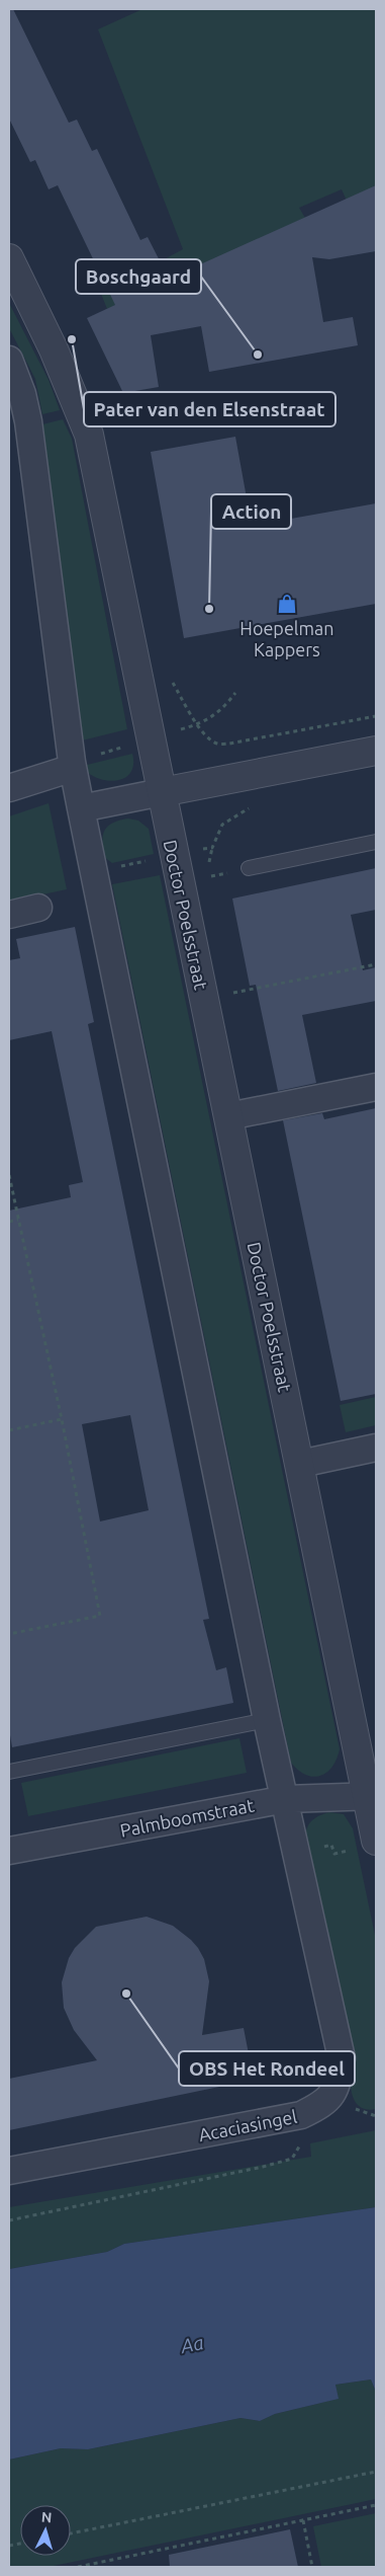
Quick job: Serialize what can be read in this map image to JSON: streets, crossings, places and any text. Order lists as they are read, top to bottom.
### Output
{
  "streets": {
    "street": ["Doctor Poelsstraat", "Palmboomstraat", "Acaciasingel"]
  },
  "crossings": [
    ["Doctor Poelsstraat", "Palmboomstraat"],
    ["Palmboomstraat", "Acaciasingel"]
  ],
  "water": ["Aa"],
  "places": {
    "other": [
      "Pater van den Elsenstraat",
      "Boschgaard",
      "Action",
      "OBS Het Rondeel"
    ],
    "shop": ["Hoepelman Kappers"]
  },
  "north": "top"
}
